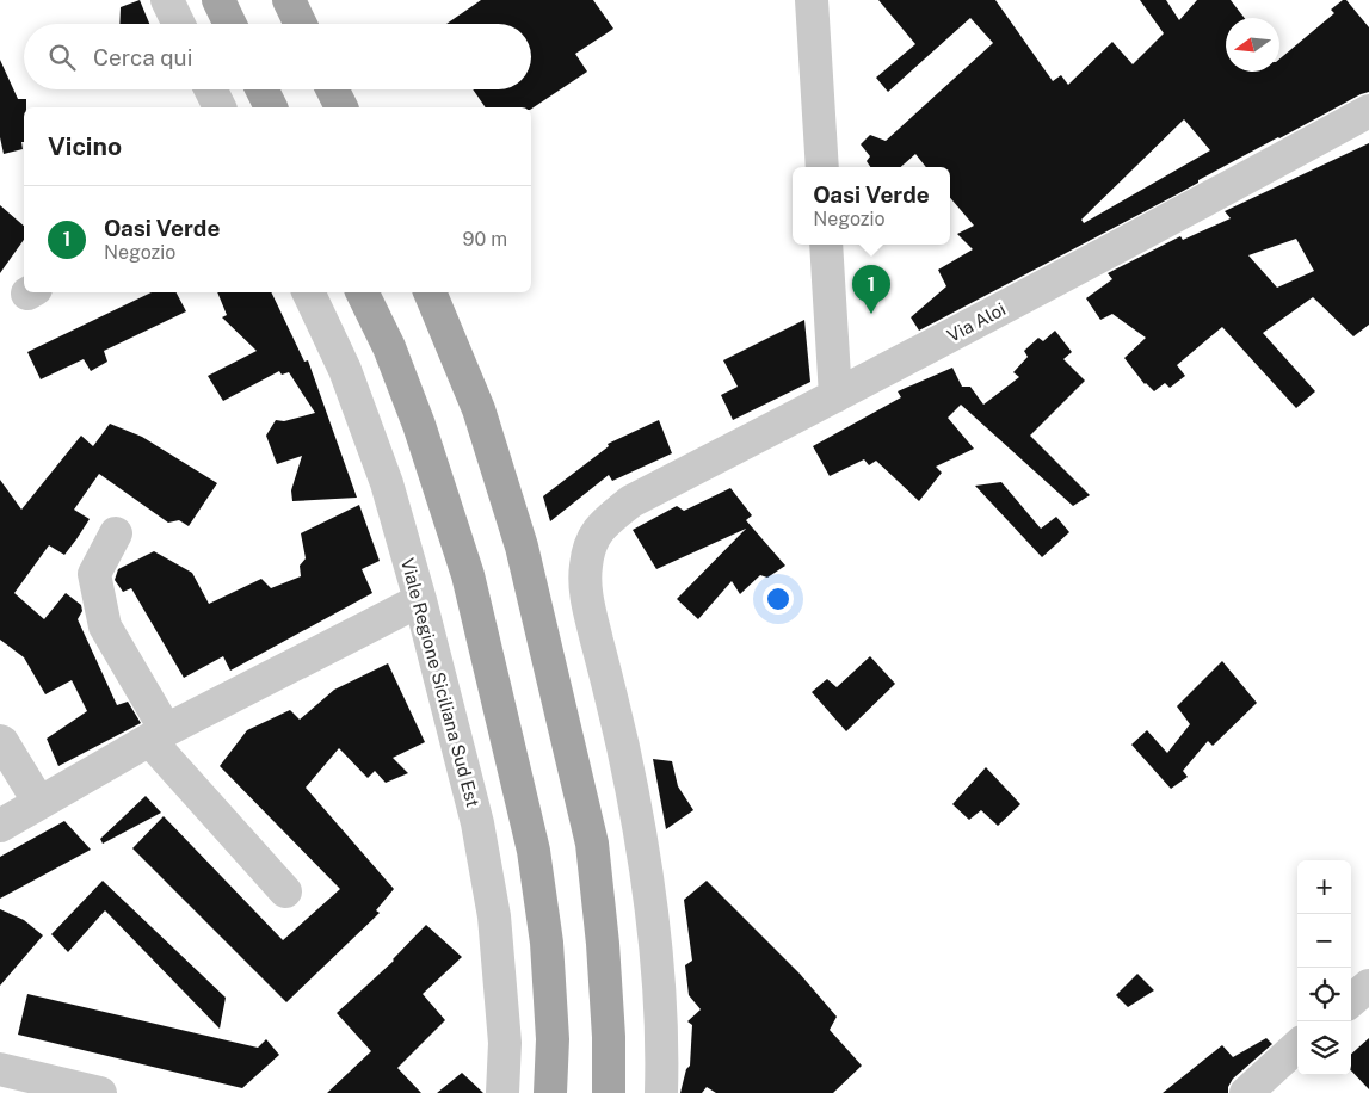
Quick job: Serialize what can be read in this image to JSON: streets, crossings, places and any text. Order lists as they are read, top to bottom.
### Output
{
  "streets": {
    "street": ["Via Aloi", "Viale Regione Siciliana Sud Est"]
  },
  "north": "left",
  "page": {
    "search": "Cerca qui",
    "heading": "Vicino",
    "popup": ["Oasi Verde", "Negozio"],
    "list": [
      {
        "mark": "1",
        "name": "Oasi Verde",
        "note": "Negozio",
        "value": "90 m"
      }
    ],
    "pins": "1",
    "map_buttons": ["+", "−"]
  }
}
